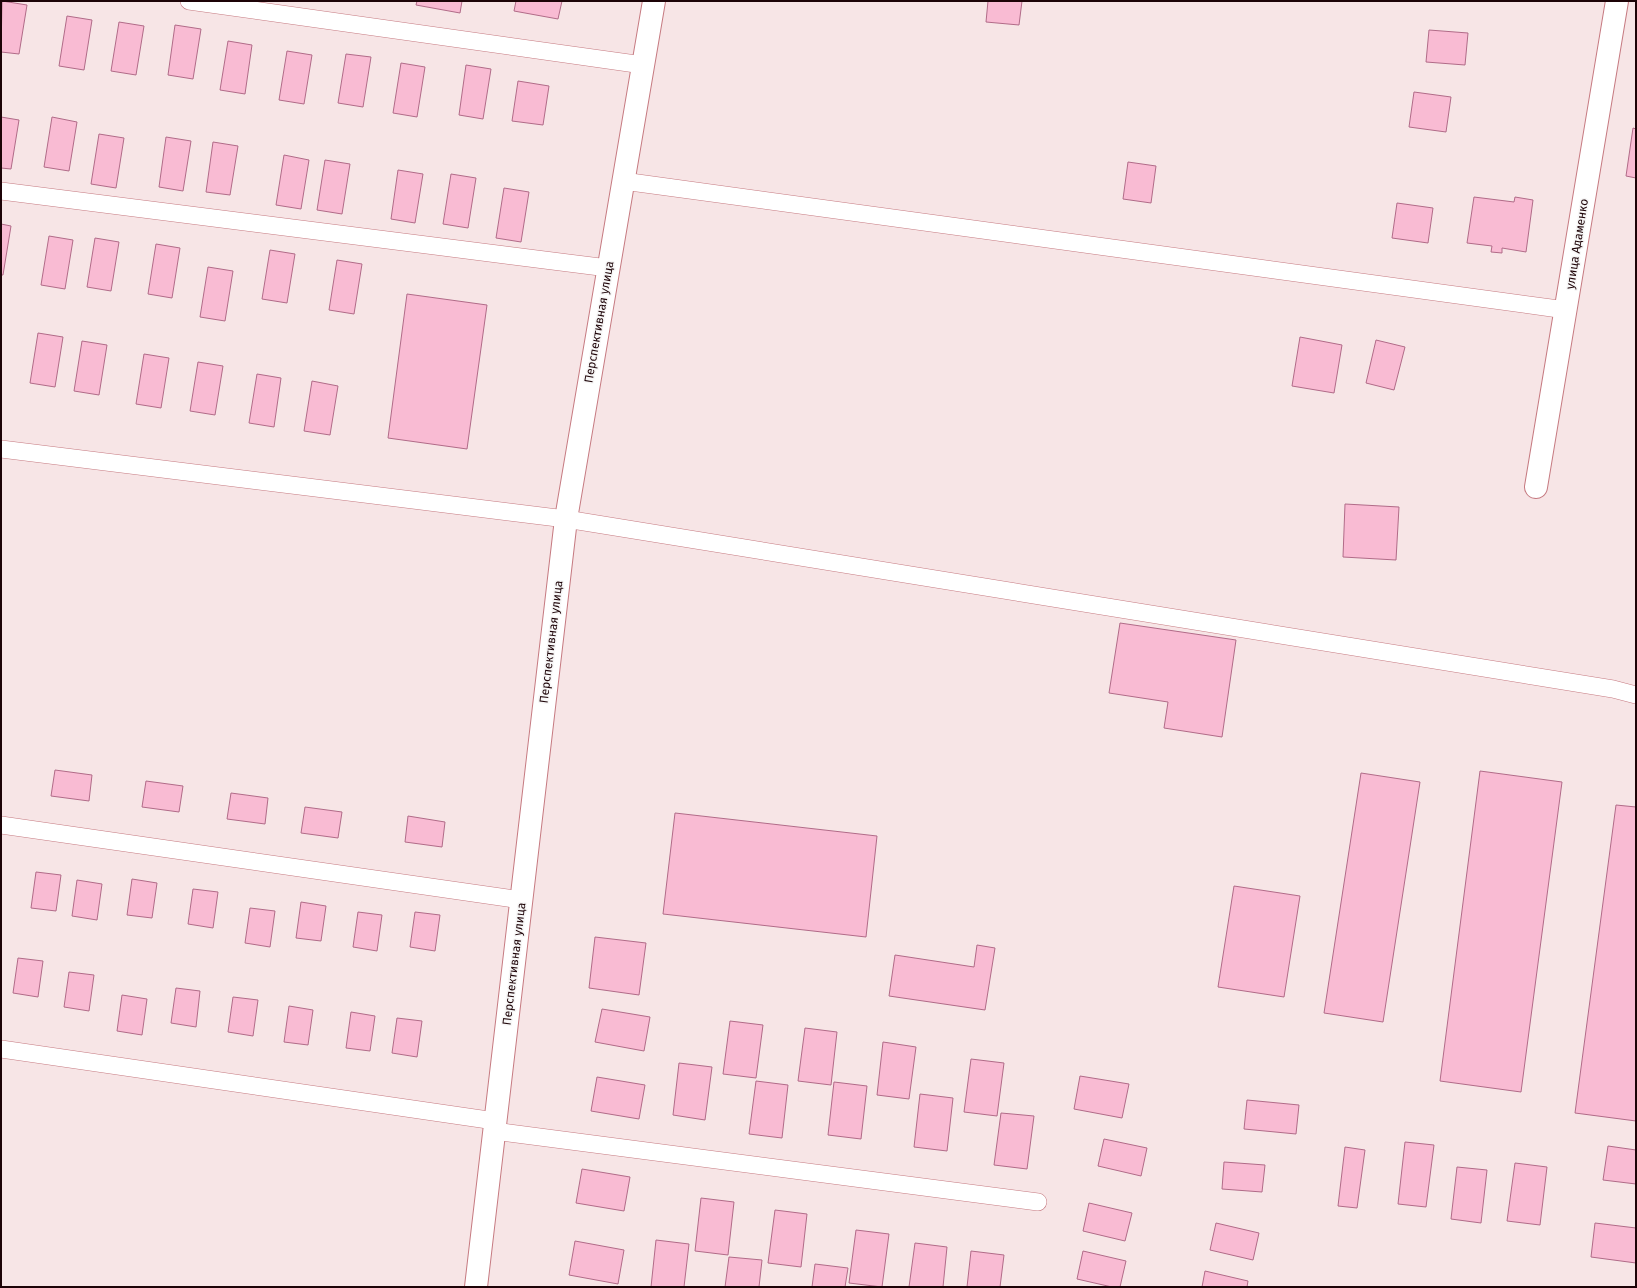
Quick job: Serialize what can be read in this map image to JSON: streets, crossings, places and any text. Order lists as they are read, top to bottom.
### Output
{
  "streets": {
    "street": ["улица Адаменко", "Перспективная улица"]
  }
}
